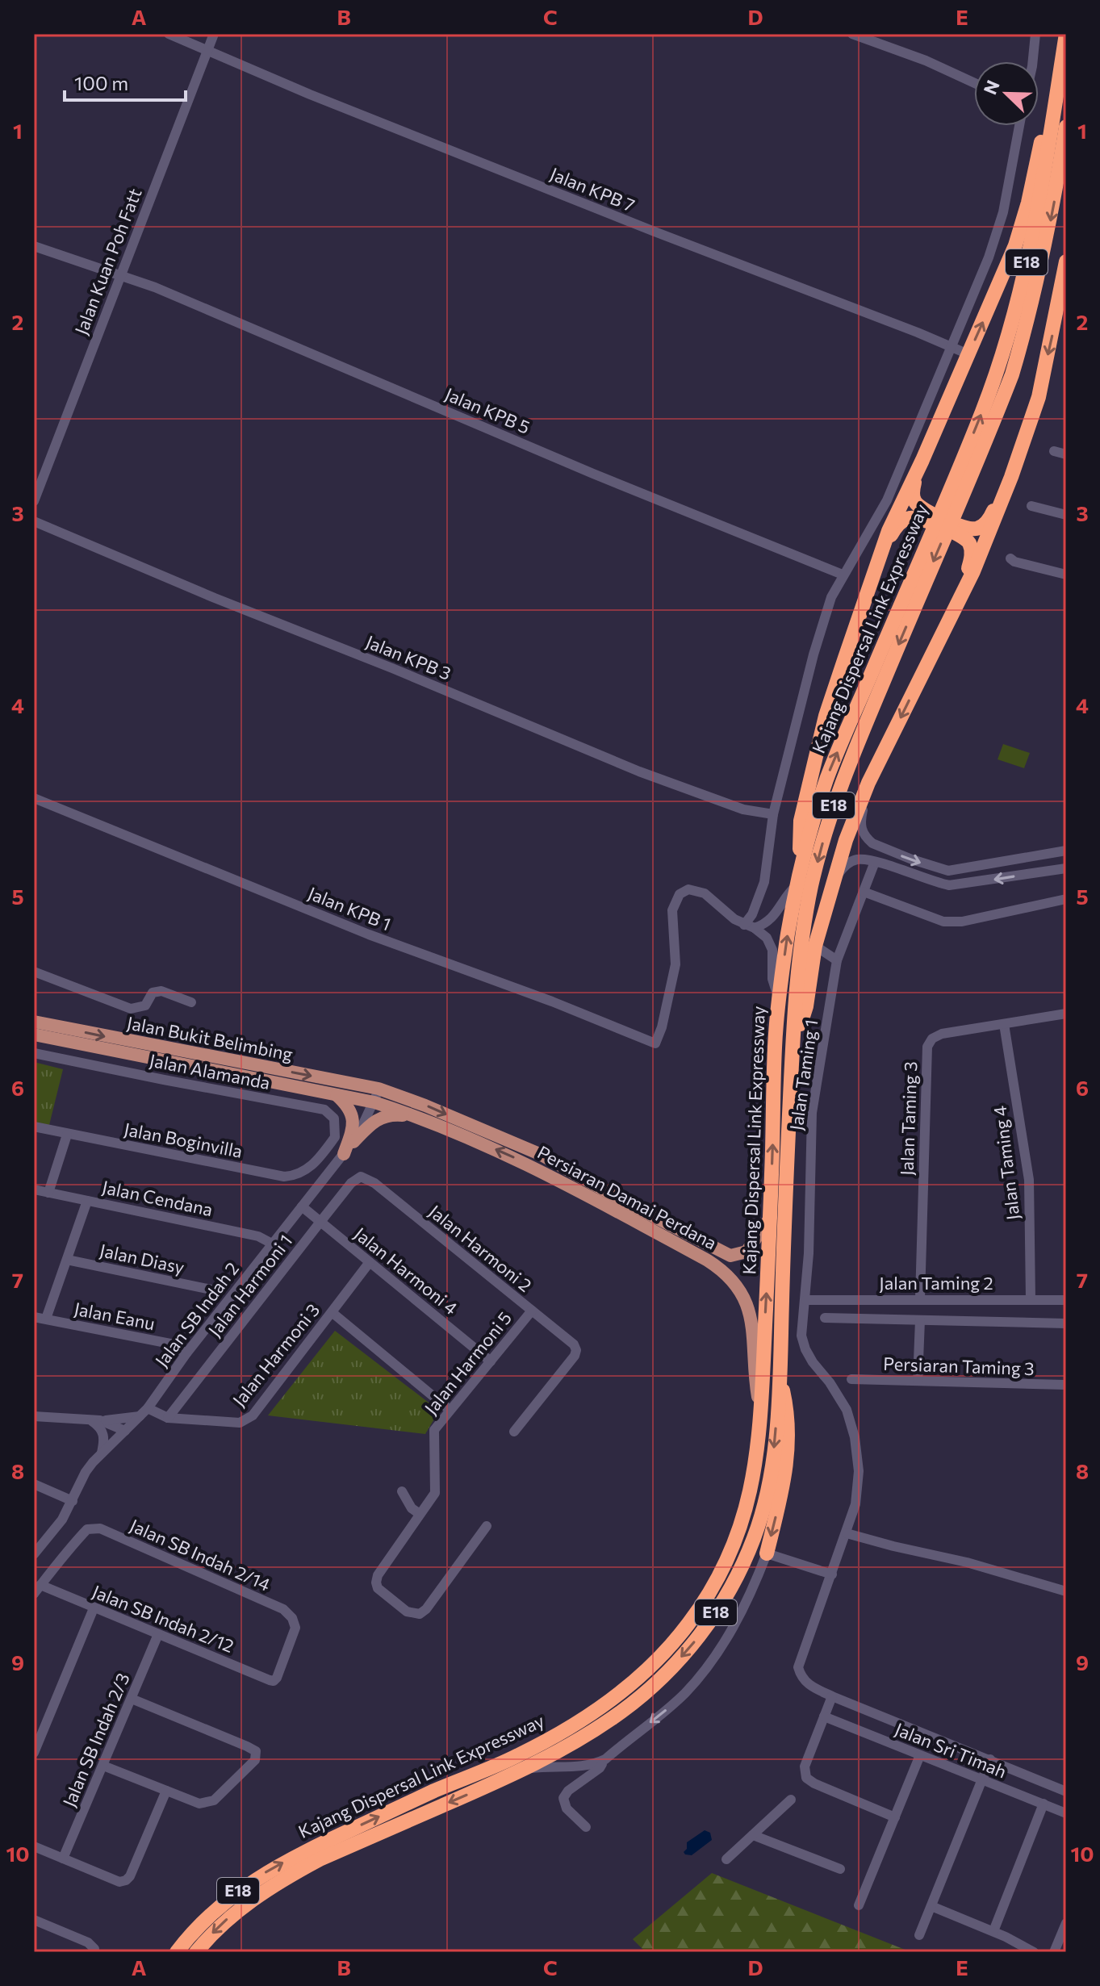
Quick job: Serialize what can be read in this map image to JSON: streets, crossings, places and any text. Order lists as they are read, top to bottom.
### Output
{
  "streets": {
    "highway": ["E18", "Kajang Dispersal Link Expressway"],
    "main road": ["Jalan Bukit Belimbing", "Persiaran Damai Perdana"],
    "street": [
      "Jalan KPB 7",
      "Jalan Kuan Poh Fatt",
      "Jalan KPB 5",
      "Jalan KPB 3",
      "Jalan KPB 1",
      "Jalan Alamanda",
      "Jalan Taming 1",
      "Jalan Taming 3",
      "Jalan Boginvilla",
      "Jalan Taming 4",
      "Jalan Cendana",
      "Jalan Harmoni 2",
      "Jalan Diasy",
      "Jalan Harmoni 4",
      "Jalan Taming 2",
      "Jalan Harmoni 1",
      "Jalan SB Indah 2",
      "Jalan Eanu",
      "Jalan Harmoni 3",
      "Jalan Harmoni 5",
      "Persiaran Taming 3",
      "Jalan SB Indah 2/14",
      "Jalan SB Indah 2/12",
      "Jalan SB Indah 2/3",
      "Jalan Sri Timah"
    ]
  },
  "crossings": [
    ["Jalan KPB 7", "Jalan Kuan Poh Fatt"],
    ["Jalan Kuan Poh Fatt", "Jalan KPB 5"],
    ["Kajang Dispersal Link Expressway", "Persiaran Damai Perdana"],
    ["Jalan Bukit Belimbing", "Persiaran Damai Perdana"],
    ["Jalan Bukit Belimbing", "Jalan SB Indah 2"],
    ["Jalan Alamanda", "Jalan Boginvilla"],
    ["Jalan Taming 1", "Jalan Taming 2"],
    ["Jalan Taming 3", "Jalan Taming 4"],
    ["Jalan Taming 3", "Jalan Taming 2"],
    ["Jalan Taming 4", "Jalan Taming 2"],
    ["Persiaran Damai Perdana", "Jalan SB Indah 2"],
    ["Jalan Cendana", "Jalan SB Indah 2"],
    ["Jalan Harmoni 2", "Jalan Harmoni 1"],
    ["Jalan Harmoni 2", "Jalan Harmoni 5"],
    ["Jalan Harmoni 4", "Jalan Harmoni 1"],
    ["Jalan Harmoni 4", "Jalan SB Indah 2"],
    ["Jalan Harmoni 4", "Jalan Harmoni 3"],
    ["Jalan Harmoni 4", "Jalan Harmoni 5"],
    ["Jalan Harmoni 1", "Jalan Harmoni 3"],
    ["Jalan SB Indah 2", "Jalan Eanu"],
    ["Jalan SB Indah 2", "Jalan Harmoni 3"],
    ["Jalan SB Indah 2/14", "Jalan SB Indah 2/12"],
    ["Jalan SB Indah 2/12", "Jalan SB Indah 2/3"]
  ],
  "scale_bar": "100 m",
  "north": "top left",
  "grid": {
    "columns": [
      "A",
      "B",
      "C",
      "D",
      "E"
    ],
    "rows": [
      "1",
      "2",
      "3",
      "4",
      "5",
      "6",
      "7",
      "8",
      "9",
      "10"
    ]
  }
}
